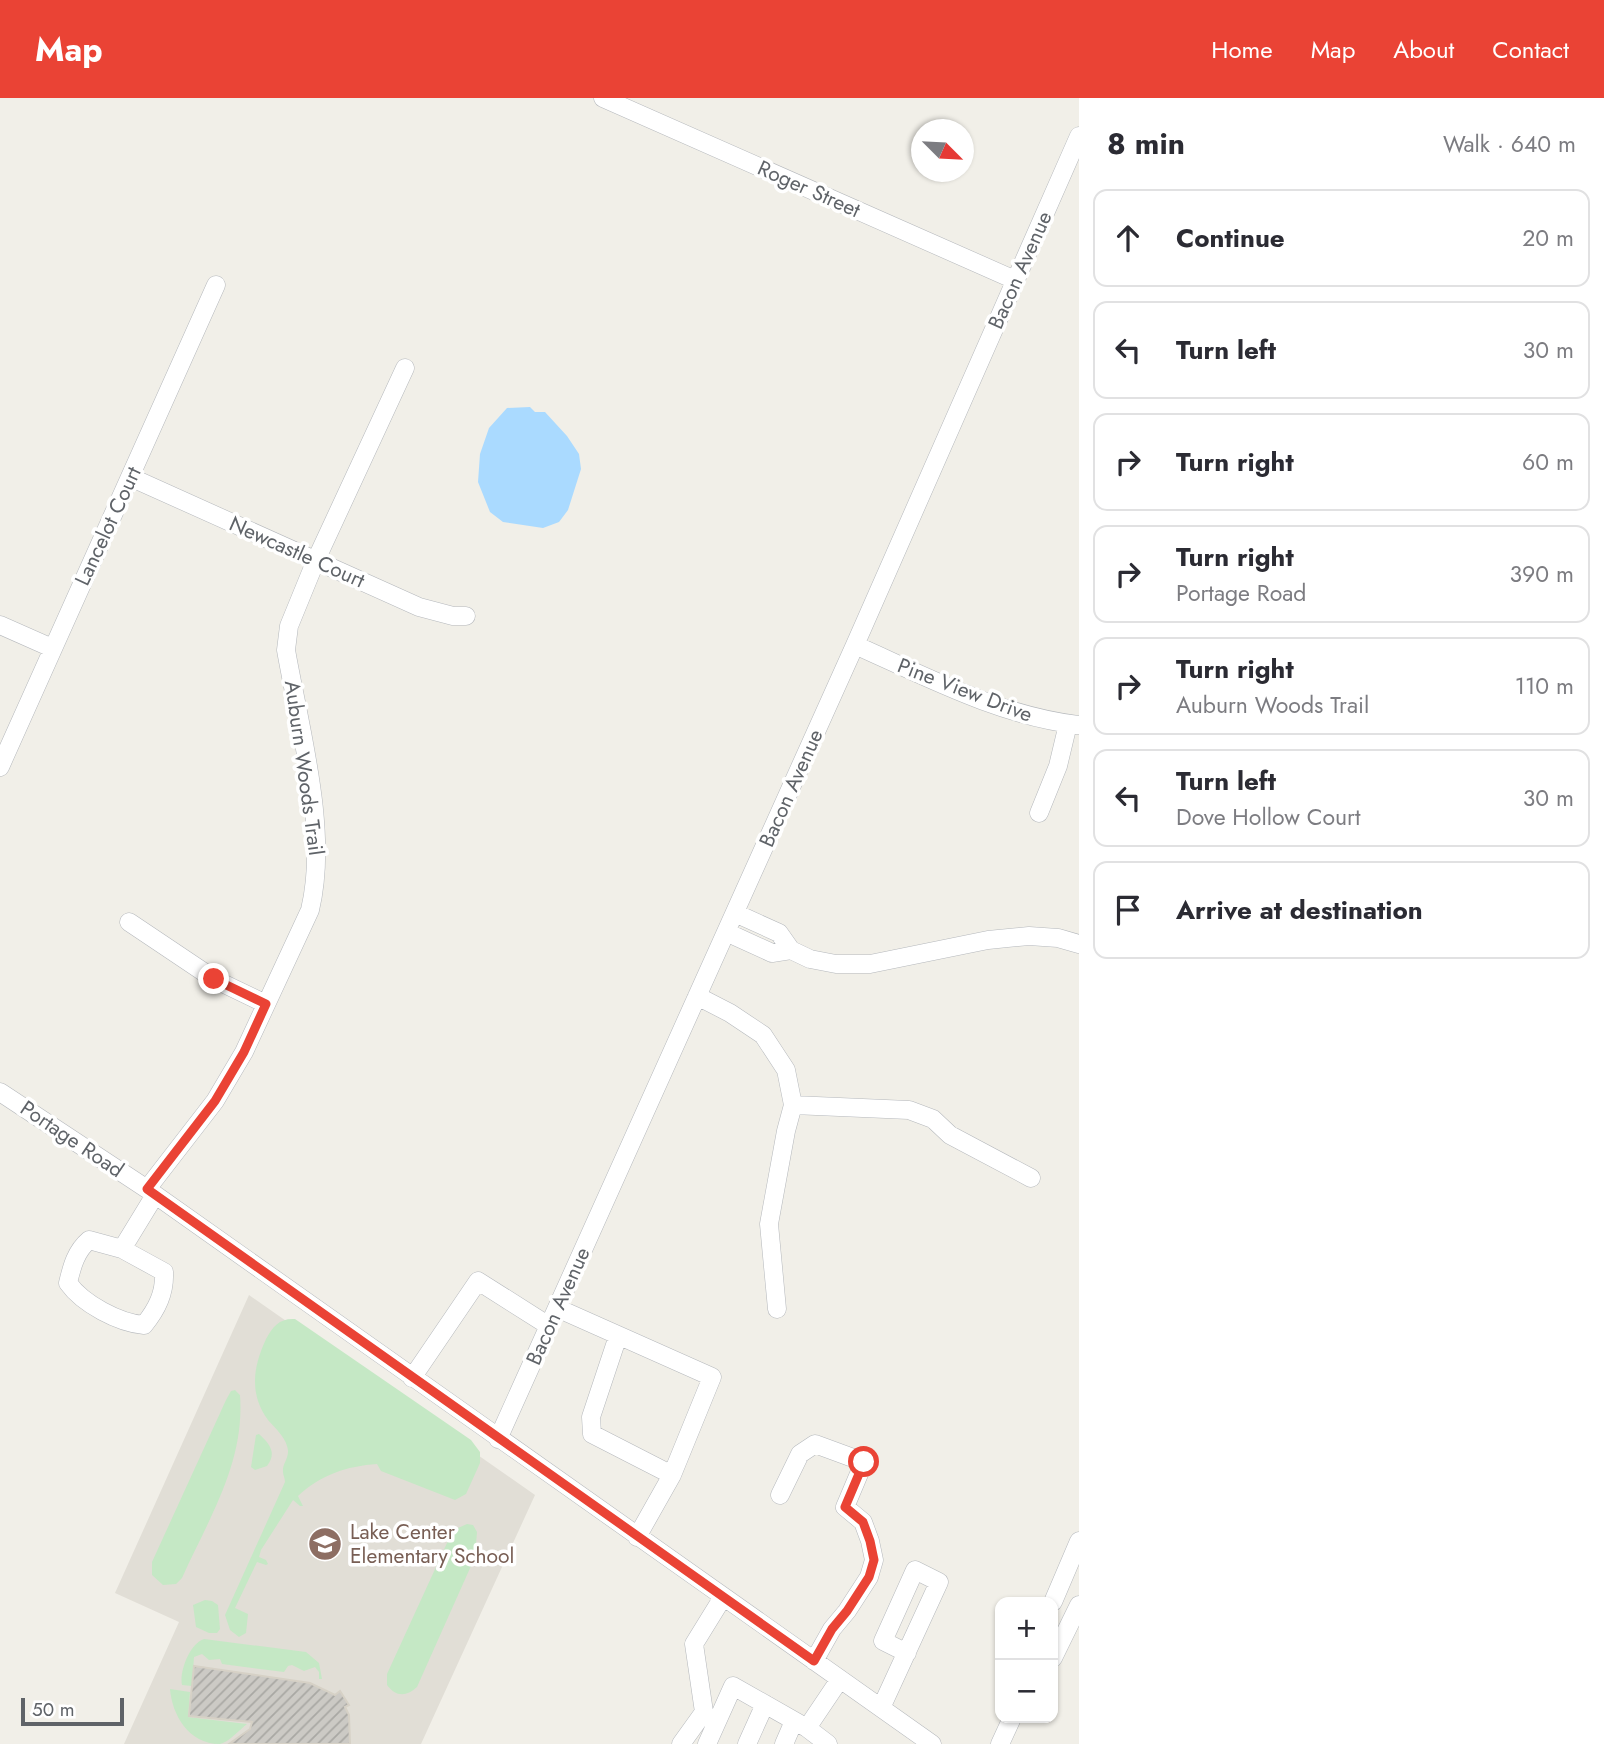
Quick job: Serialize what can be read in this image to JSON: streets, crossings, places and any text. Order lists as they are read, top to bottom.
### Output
{
  "streets": {
    "street": [
      "Roger Street",
      "Bacon Avenue",
      "Lancelot Court",
      "Newcastle Court",
      "Pine View Drive",
      "Auburn Woods Trail",
      "Portage Road"
    ]
  },
  "crossings": [
    ["Roger Street", "Bacon Avenue"],
    ["Bacon Avenue", "Pine View Drive"],
    ["Bacon Avenue", "Portage Road"],
    ["Lancelot Court", "Newcastle Court"],
    ["Newcastle Court", "Auburn Woods Trail"],
    ["Auburn Woods Trail", "Portage Road"]
  ],
  "places": {
    "school or university": ["Lake Center Elementary School"]
  },
  "scale_bar": "50 m",
  "north": "bottom right",
  "page": {
    "header": "Map",
    "nav": [
      "Home",
      "Map",
      "About",
      "Contact"
    ],
    "heading": ["8 min", "Walk · 640 m"],
    "list": [
      ["Continue", "20 m"],
      ["Turn left", "30 m"],
      ["Turn right", "60 m"],
      ["Turn right", "Portage Road", "390 m"],
      ["Turn right", "Auburn Woods Trail", "110 m"],
      ["Turn left", "Dove Hollow Court", "30 m"],
      "Arrive at destination"
    ],
    "map_buttons": ["+", "−"],
    "scale": "50 m"
  }
}
